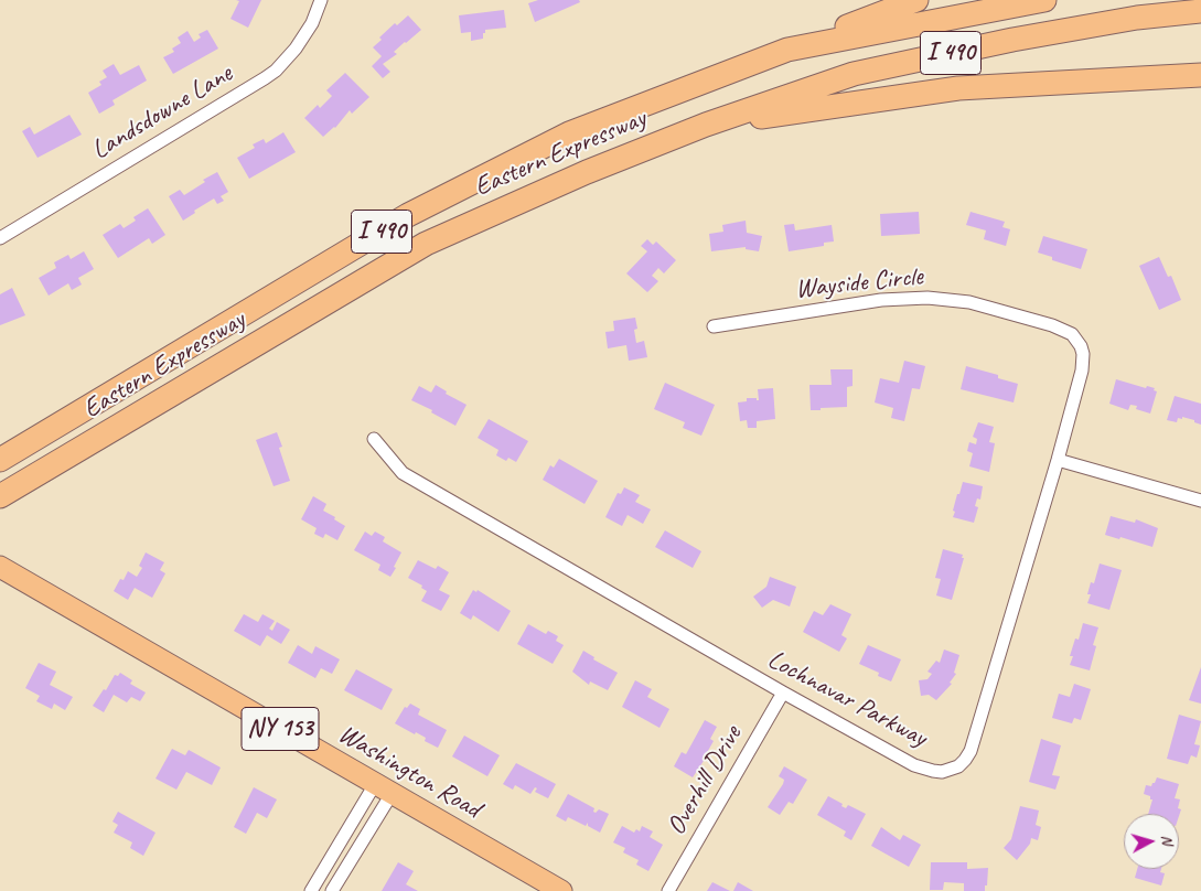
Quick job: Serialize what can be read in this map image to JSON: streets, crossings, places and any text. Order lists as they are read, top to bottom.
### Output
{
  "streets": {
    "highway": ["I 490", "Eastern Expressway"],
    "main road": ["NY 153", "Washington Road"],
    "street": [
      "Landsdowne Lane",
      "Wayside Circle",
      "Lochnavar Parkway",
      "Overhill Drive"
    ]
  },
  "crossings": [
    ["Wayside Circle", "Lochnavar Parkway"],
    ["Lochnavar Parkway", "Overhill Drive"]
  ],
  "north": "right"
}
